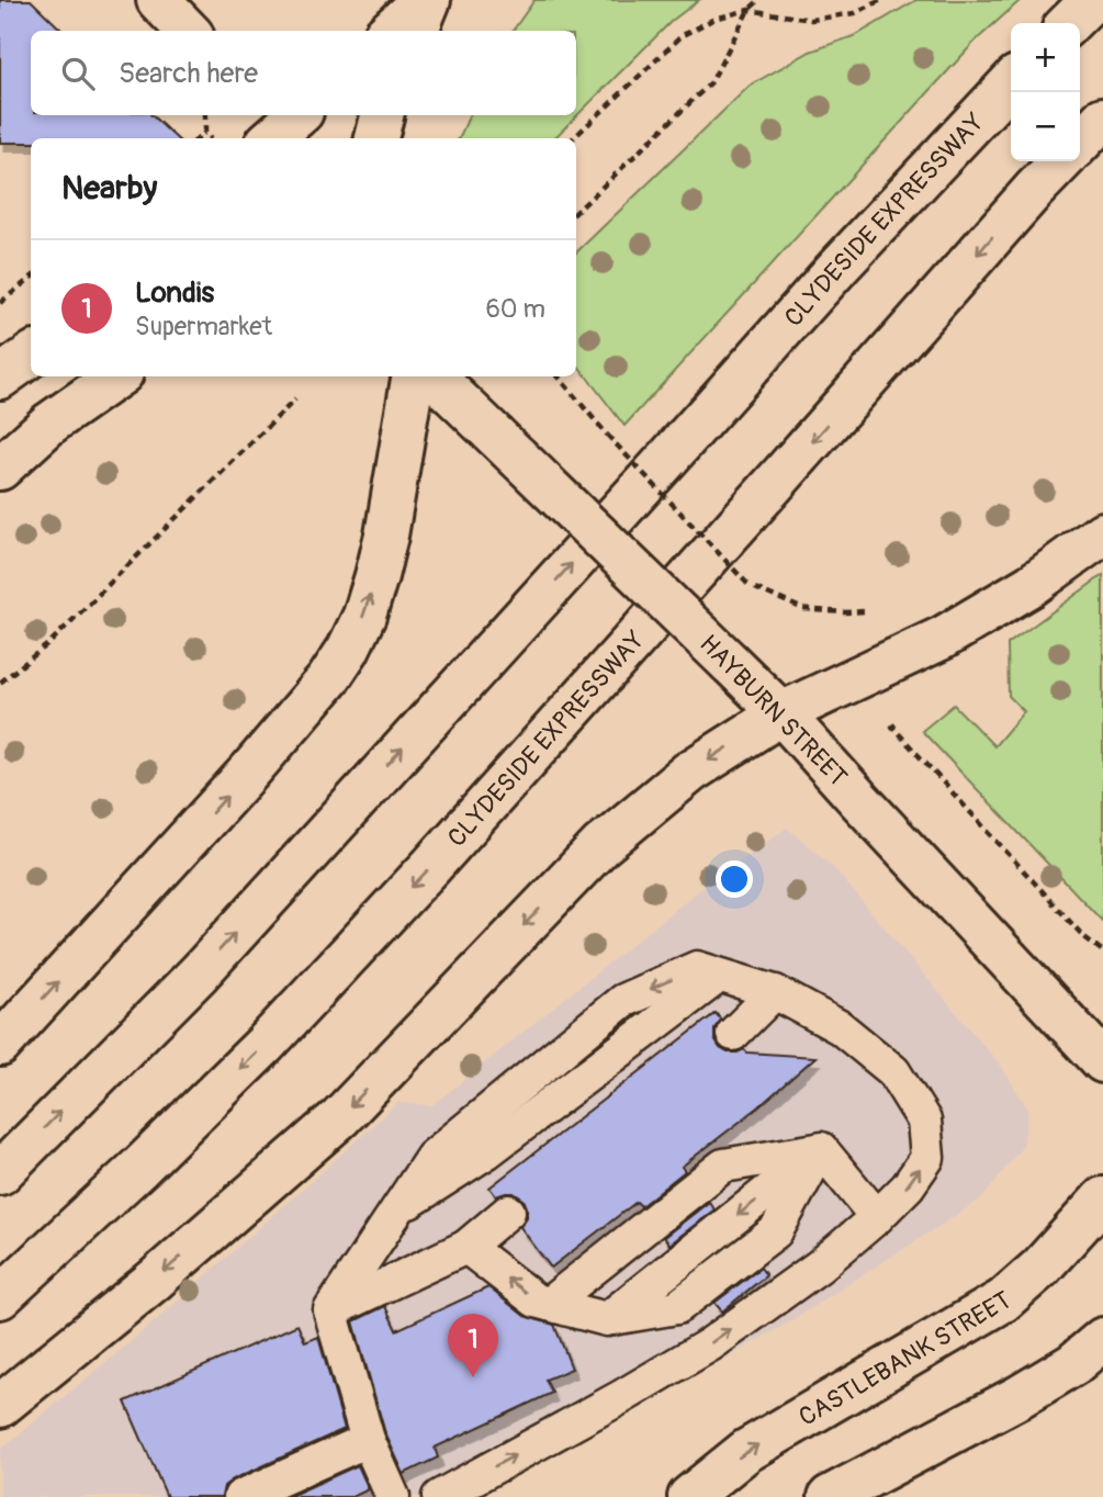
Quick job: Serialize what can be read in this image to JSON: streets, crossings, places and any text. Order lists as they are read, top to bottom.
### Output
{
  "streets": {
    "main road": ["CLYDESIDE EXPRESSWAY", "HAYBURN STREET", "CASTLEBANK STREET"]
  },
  "page": {
    "map_buttons": ["+", "−"],
    "search": "Search here",
    "heading": "Nearby",
    "list": [
      {
        "mark": "1",
        "name": "Londis",
        "note": "Supermarket",
        "value": "60 m"
      }
    ],
    "pins": "1"
  }
}
